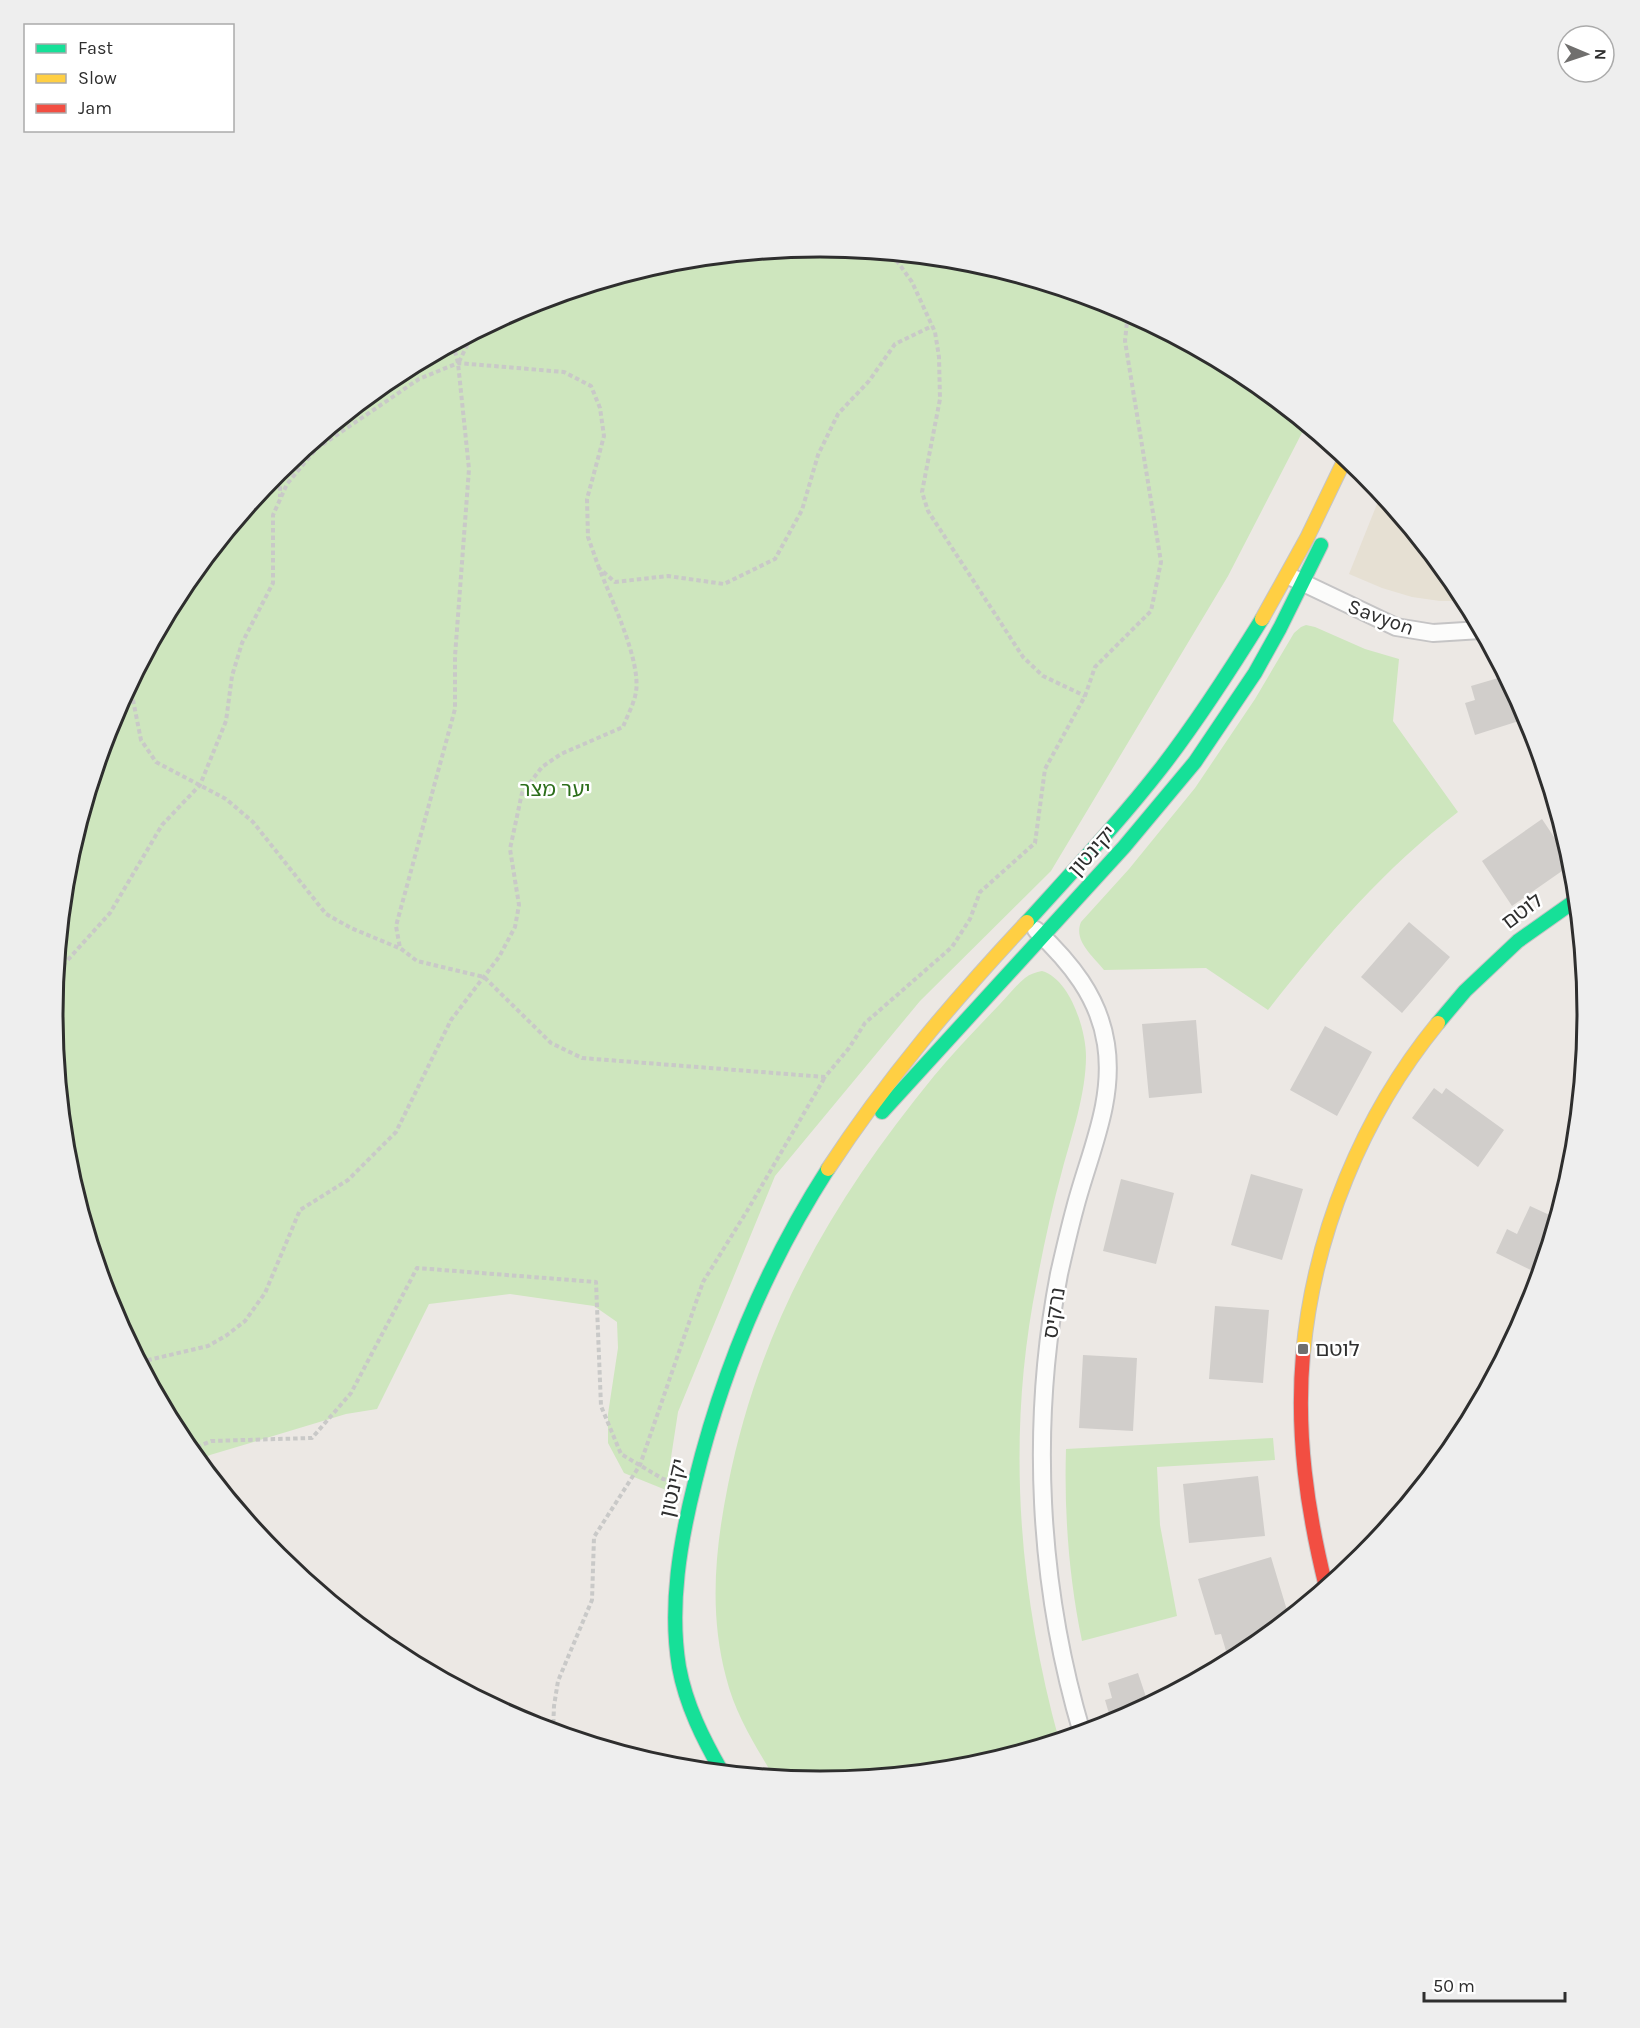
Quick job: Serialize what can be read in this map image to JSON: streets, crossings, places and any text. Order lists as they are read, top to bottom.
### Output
{
  "streets": {
    "street": [
      "Savyon",
      "יקינטון",
      "לוטם",
      "נרקיס"
    ]
  },
  "crossings": [
    ["Savyon", "יקינטון"],
    ["יקינטון", "נרקיס"]
  ],
  "parks": ["יער מצר"],
  "places": {
    "transit": ["לוטם"]
  },
  "legend": ["Fast", "Slow", "Jam"],
  "scale_bar": "50 m",
  "north": "right"
}
